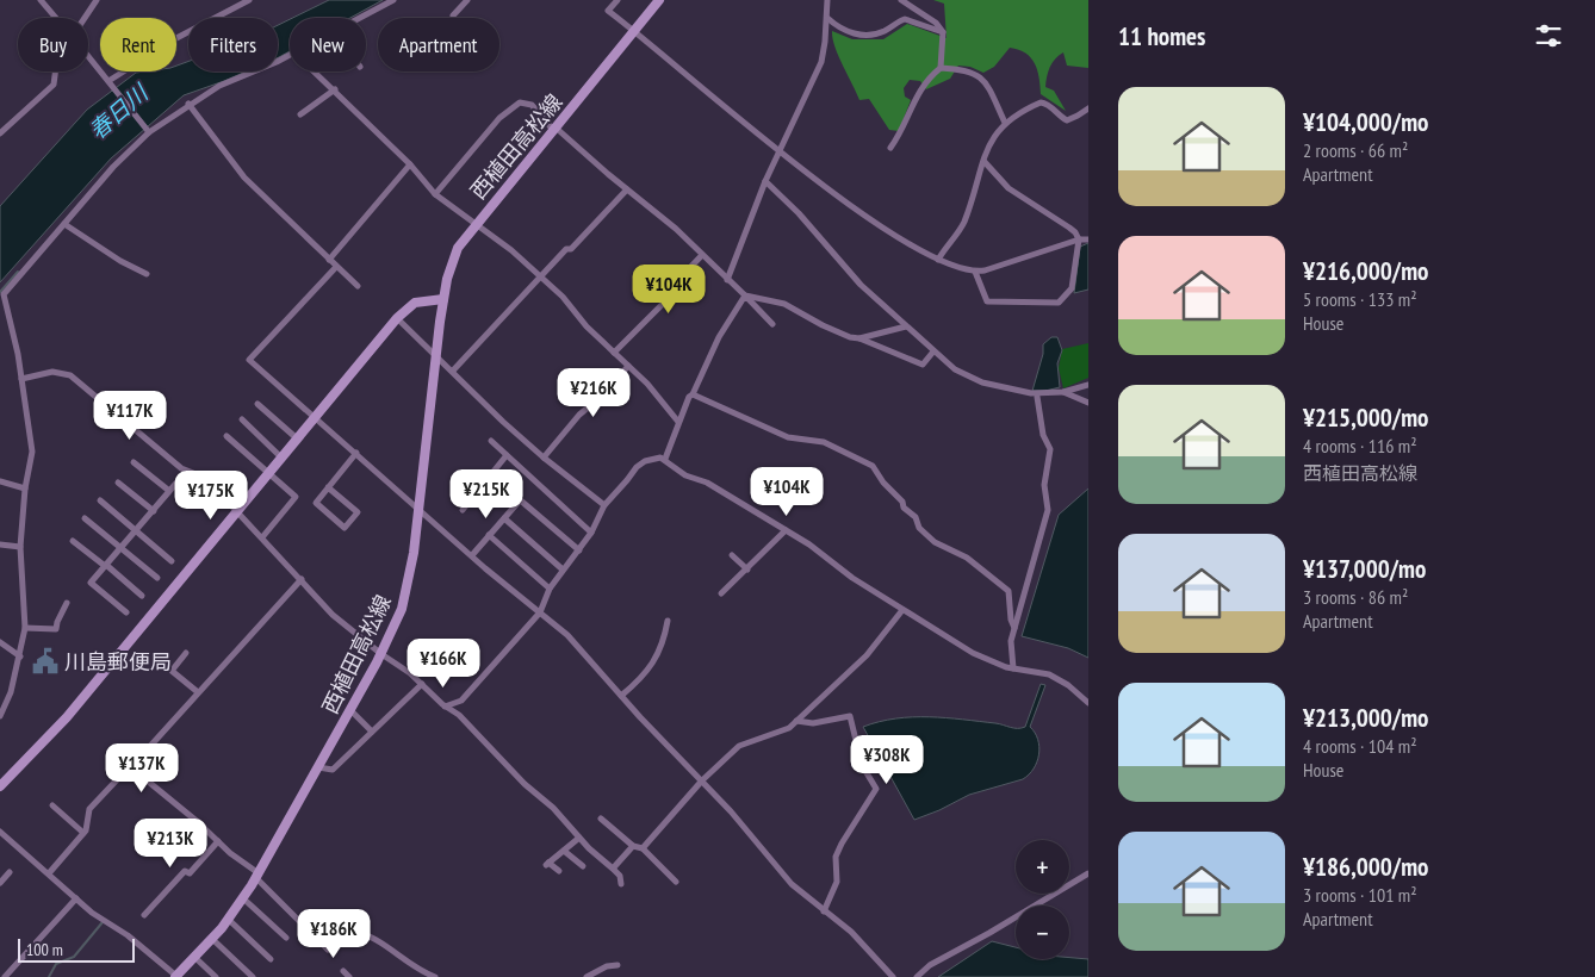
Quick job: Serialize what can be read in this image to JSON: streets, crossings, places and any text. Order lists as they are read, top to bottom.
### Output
{
  "streets": {
    "main road": ["西植田高松線"]
  },
  "water": ["春日川"],
  "places": {
    "public building": ["川島郵便局"]
  },
  "scale_bar": "100 m",
  "page": {
    "heading": "11 homes",
    "chip": [
      "Buy",
      "Rent",
      "Filters",
      "New",
      "Apartment"
    ],
    "list": [
      {
        "name": "¥104,000/mo",
        "note": "2 rooms · 66 m² · Apartment"
      },
      {
        "name": "¥216,000/mo",
        "note": "5 rooms · 133 m² · House"
      },
      {
        "name": "¥215,000/mo",
        "note": "4 rooms · 116 m² · 西植田高松線"
      },
      {
        "name": "¥137,000/mo",
        "note": "3 rooms · 86 m² · Apartment"
      },
      {
        "name": "¥213,000/mo",
        "note": "4 rooms · 104 m² · House"
      },
      {
        "name": "¥186,000/mo",
        "note": "3 rooms · 101 m² · Apartment"
      }
    ],
    "price": [
      "¥104K",
      "¥216K",
      "¥117K",
      "¥104K",
      "¥215K",
      "¥175K",
      "¥166K",
      "¥308K",
      "¥137K",
      "¥213K",
      "¥186K"
    ],
    "map_buttons": ["+", "−"],
    "scale": "100 m"
  }
}
